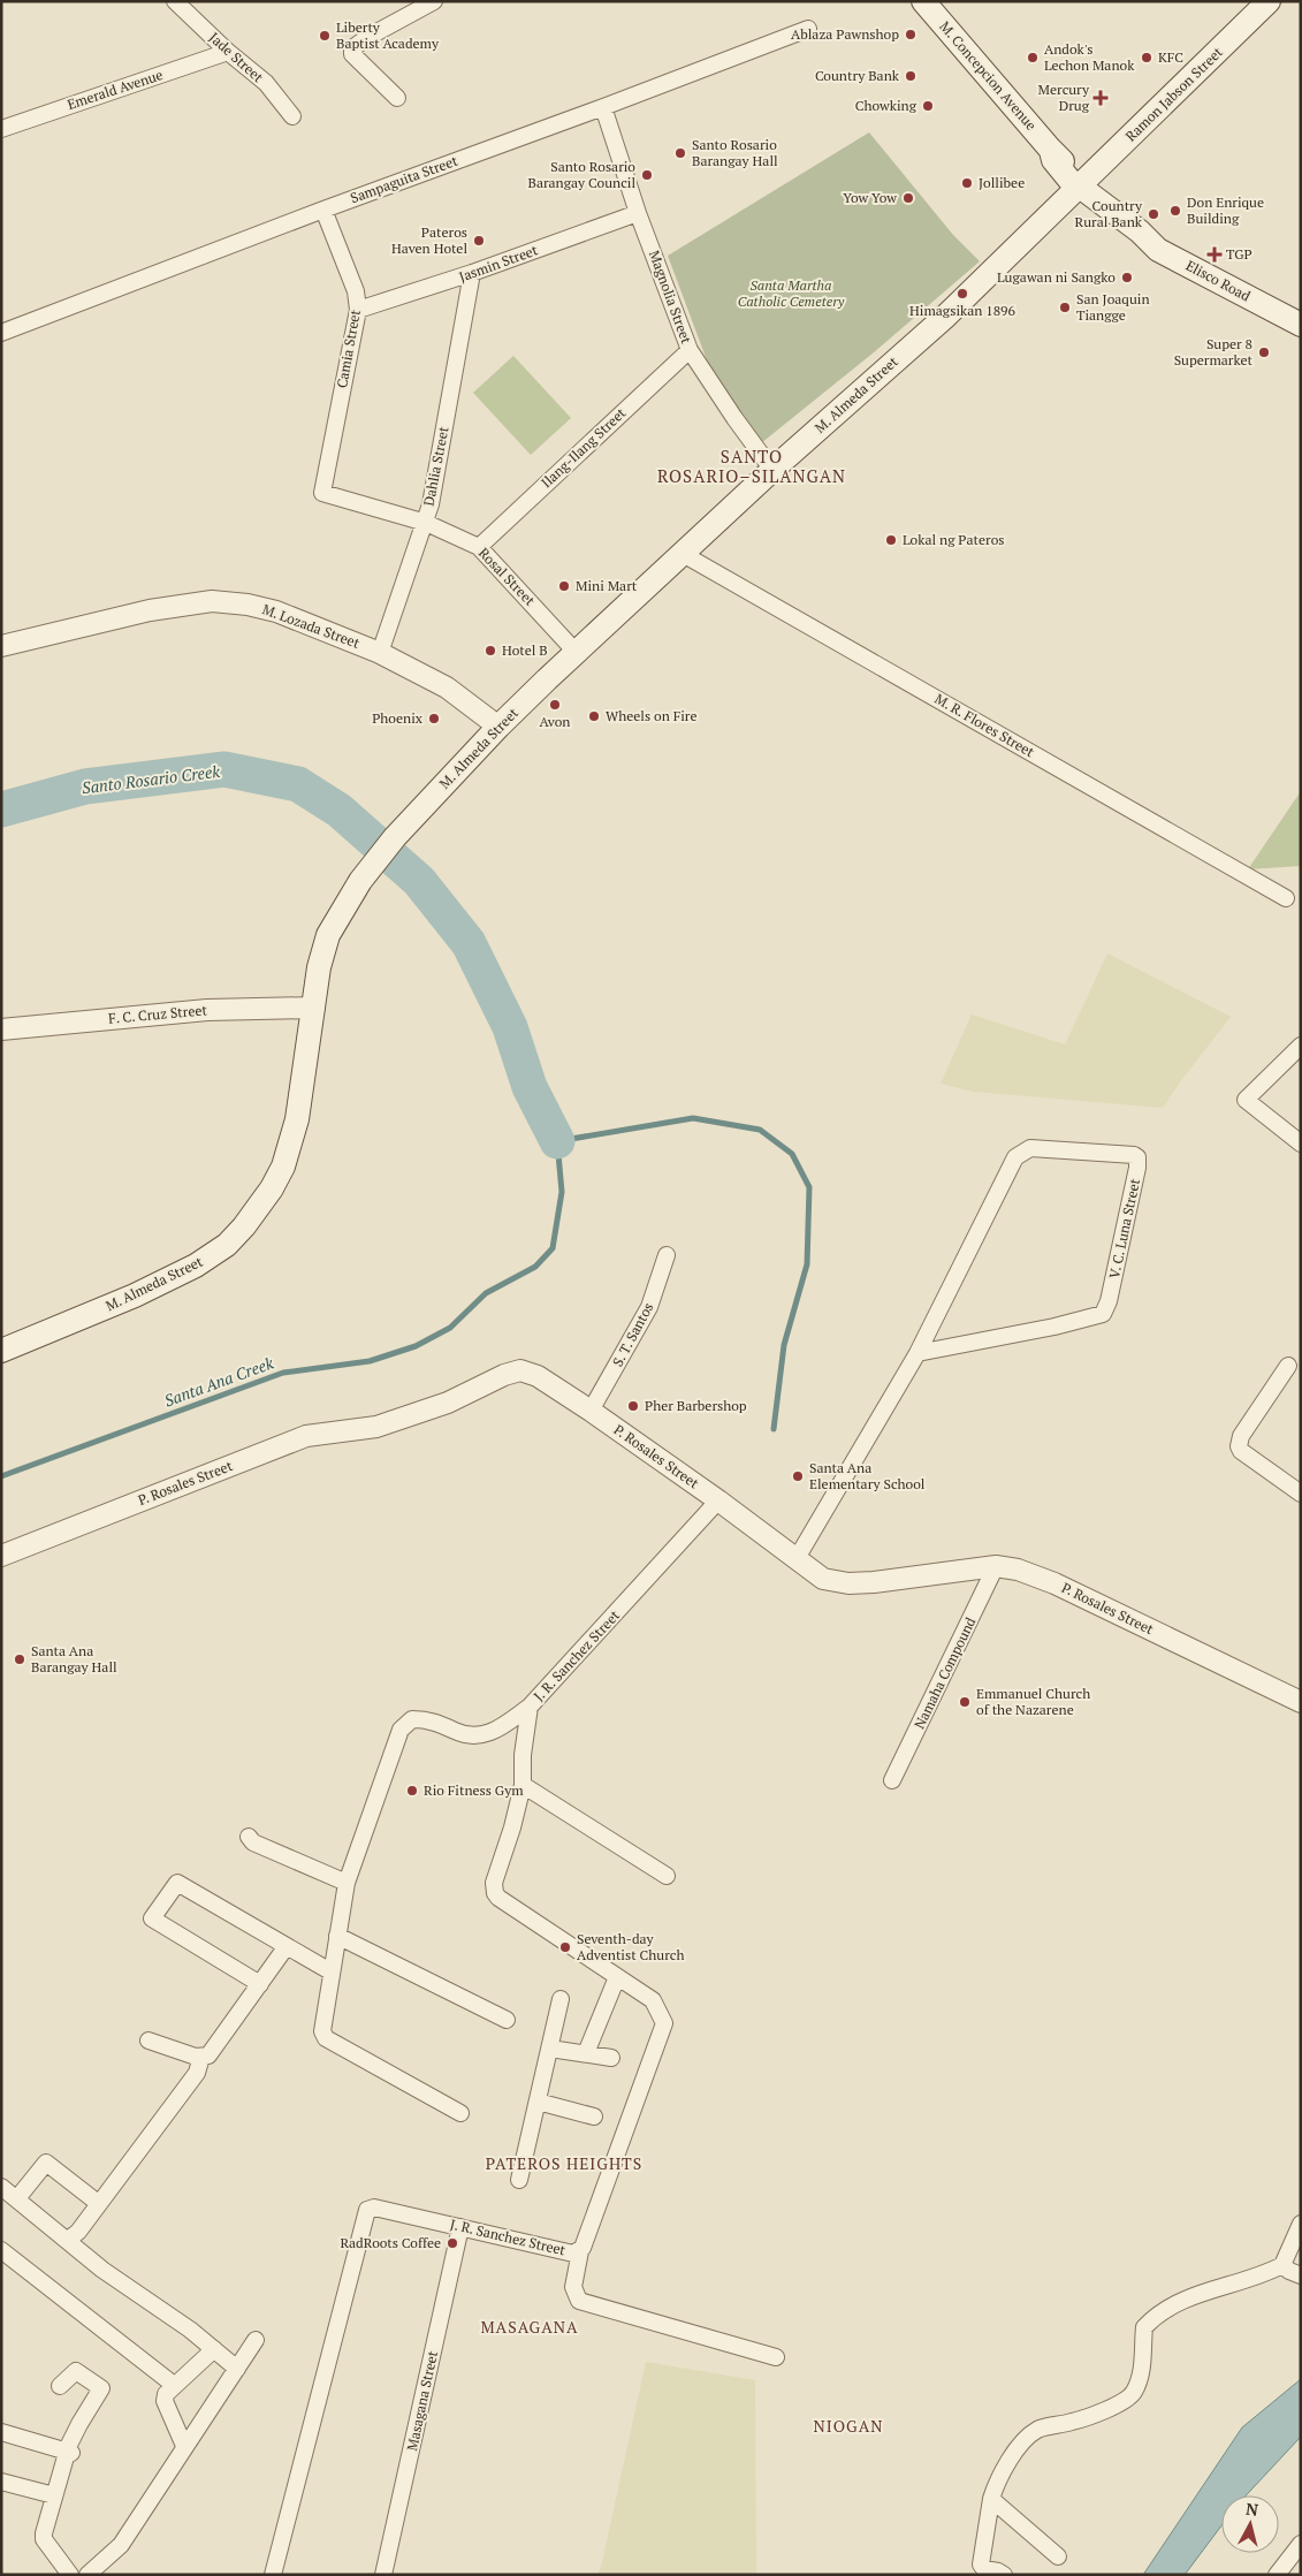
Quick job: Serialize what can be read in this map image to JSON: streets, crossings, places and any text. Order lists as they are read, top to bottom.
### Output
{
  "streets": {
    "main road": [
      "M. Concepcion Avenue",
      "Ramon Jabson Street",
      "Elisco Road",
      "M. Almeda Street"
    ],
    "street": [
      "Jade Street",
      "Emerald Avenue",
      "Sampaguita Street",
      "Jasmin Street",
      "Magnolia Street",
      "Camia Street",
      "Ilang-Ilang Street",
      "Dahlia Street",
      "Rosal Street",
      "M. Lozada Street",
      "M. R. Flores Street",
      "F. C. Cruz Street",
      "V. C. Luna Street",
      "S. T. Santos",
      "P. Rosales Street",
      "J. R. Sanchez Street",
      "Namaha Compound",
      "Masagana Street"
    ]
  },
  "crossings": [
    ["Jade Street", "Emerald Avenue"],
    ["M. Concepcion Avenue", "Ramon Jabson Street"],
    ["M. Concepcion Avenue", "Elisco Road"],
    ["M. Concepcion Avenue", "M. Almeda Street"],
    ["Ramon Jabson Street", "Elisco Road"],
    ["Ramon Jabson Street", "M. Almeda Street"],
    ["Sampaguita Street", "Magnolia Street"],
    ["Sampaguita Street", "Camia Street"],
    ["Jasmin Street", "Magnolia Street"],
    ["Jasmin Street", "Camia Street"],
    ["Jasmin Street", "Dahlia Street"],
    ["Elisco Road", "M. Almeda Street"],
    ["Magnolia Street", "M. Almeda Street"],
    ["Magnolia Street", "Ilang-Ilang Street"],
    ["Camia Street", "Rosal Street"],
    ["M. Almeda Street", "Rosal Street"],
    ["M. Almeda Street", "M. Lozada Street"],
    ["M. Almeda Street", "M. R. Flores Street"],
    ["M. Almeda Street", "F. C. Cruz Street"],
    ["Ilang-Ilang Street", "Rosal Street"],
    ["Dahlia Street", "Rosal Street"],
    ["Dahlia Street", "M. Lozada Street"],
    ["V. C. Luna Street", "P. Rosales Street"],
    ["S. T. Santos", "P. Rosales Street"],
    ["P. Rosales Street", "J. R. Sanchez Street"],
    ["P. Rosales Street", "Namaha Compound"],
    ["J. R. Sanchez Street", "Masagana Street"]
  ],
  "districts": [
    "SANTO ROSARIO–SILANGAN",
    "PATEROS HEIGHTS",
    "MASAGANA",
    "NIOGAN"
  ],
  "water": ["Santo Rosario Creek", "Santa Ana Creek"],
  "parks": ["Santa Martha Catholic Cemetery"],
  "places": {
    "other": [
      "Ablaza Pawnshop",
      "Liberty Baptist Academy",
      "Andok's Lechon Manok",
      "KFC",
      "Country Bank",
      "Chowking",
      "Santo Rosario Barangay Hall",
      "Santo Rosario Barangay Council",
      "Jollibee",
      "Yow Yow",
      "Don Enrique Building",
      "Country Rural Bank",
      "Pateros Haven Hotel",
      "Lugawan ni Sangko",
      "Himagsikan 1896",
      "San Joaquin Tiangge",
      "Super 8 Supermarket",
      "Lokal ng Pateros",
      "Mini Mart",
      "Hotel B",
      "Avon",
      "Wheels on Fire",
      "Phoenix",
      "Pher Barbershop",
      "Santa Ana Elementary School",
      "Santa Ana Barangay Hall",
      "Emmanuel Church of the Nazarene",
      "Rio Fitness Gym",
      "Seventh-day Adventist Church",
      "RadRoots Coffee"
    ],
    "health": ["Mercury Drug", "TGP"]
  },
  "north": "top"
}
